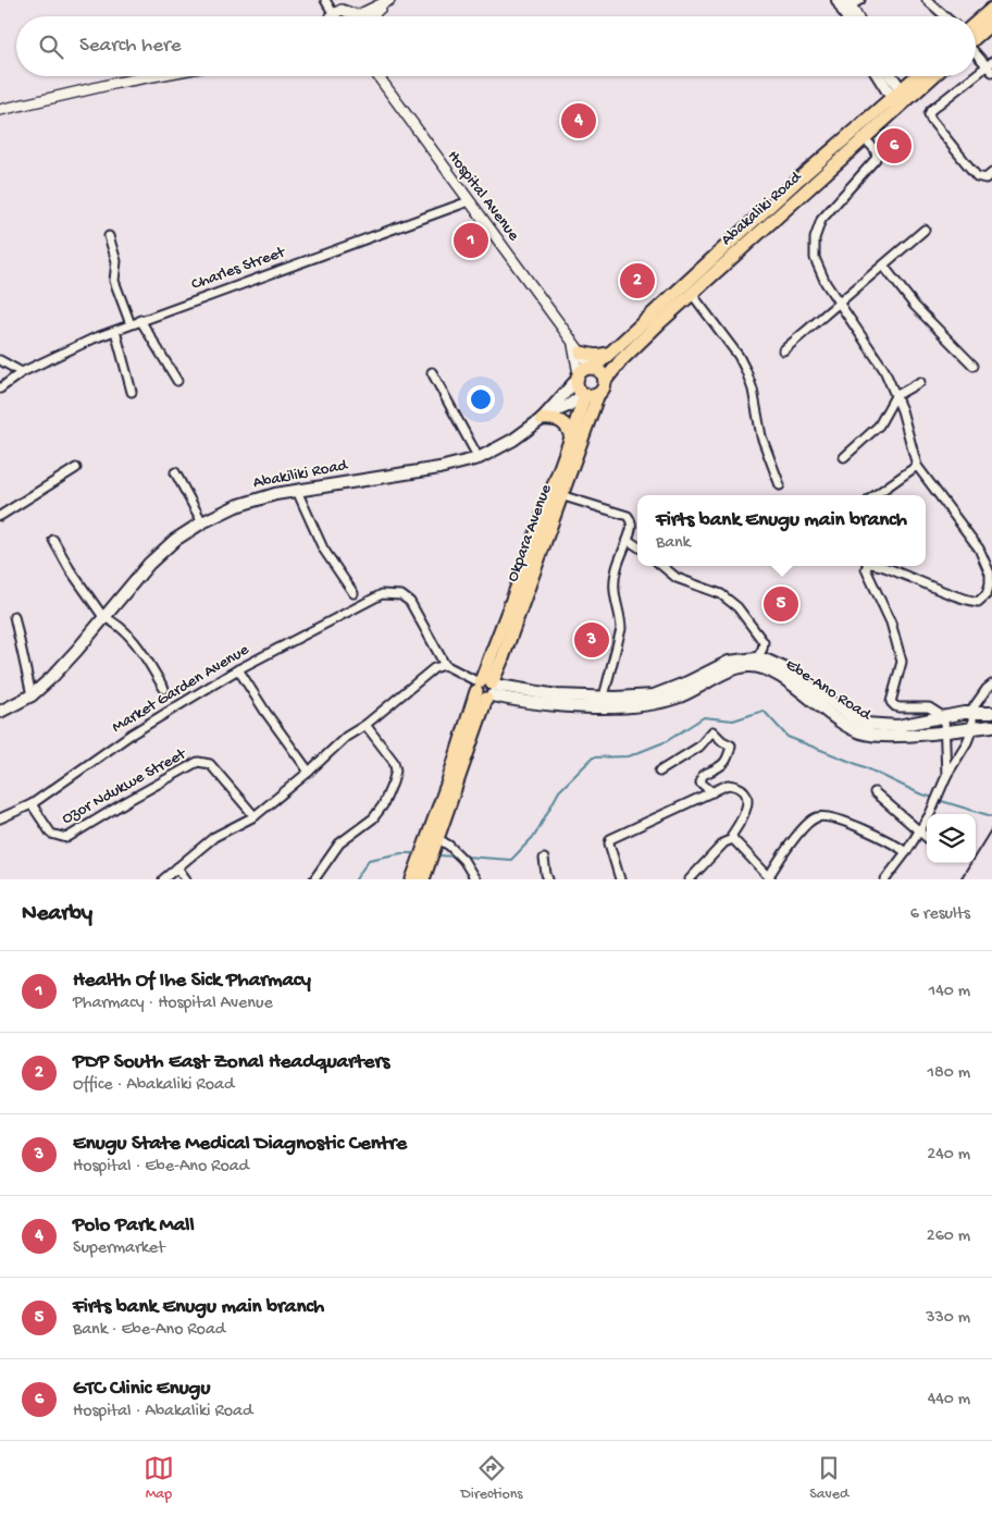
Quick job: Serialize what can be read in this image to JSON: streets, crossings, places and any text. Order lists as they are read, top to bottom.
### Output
{
  "streets": {
    "main road": [
      "Abakaliki Road",
      "Abakiliki Road",
      "Okpara Avenue",
      "Ebe-Ano Road"
    ],
    "street": [
      "Hospital Avenue",
      "Charles Street",
      "Market Garden Avenue",
      "Ozor Ndukwe Street"
    ]
  },
  "crossings": [
    ["Hospital Avenue", "Abakaliki Road"],
    ["Hospital Avenue", "Charles Street"],
    ["Hospital Avenue", "Okpara Avenue"],
    ["Abakaliki Road", "Okpara Avenue"],
    ["Okpara Avenue", "Ebe-Ano Road"],
    ["Market Garden Avenue", "Ozor Ndukwe Street"]
  ],
  "page": {
    "search": "Search here",
    "pins": [
      "4",
      "6",
      "1",
      "2",
      "5",
      "3"
    ],
    "popup": ["Firts bank Enugu main branch", "Bank"],
    "heading": ["Nearby", "6 results"],
    "list": [
      {
        "mark": "1",
        "name": "Health Of Ihe Sick Pharmacy",
        "note": "Pharmacy · Hospital Avenue",
        "value": "140 m"
      },
      {
        "mark": "2",
        "name": "PDP South East Zonal Headquarters",
        "note": "Office · Abakaliki Road",
        "value": "180 m"
      },
      {
        "mark": "3",
        "name": "Enugu State Medical Diagnostic Centre",
        "note": "Hospital · Ebe-Ano Road",
        "value": "240 m"
      },
      {
        "mark": "4",
        "name": "Polo Park Mall",
        "note": "Supermarket",
        "value": "260 m"
      },
      {
        "mark": "5",
        "name": "Firts bank Enugu main branch",
        "note": "Bank · Ebe-Ano Road",
        "value": "330 m"
      },
      {
        "mark": "6",
        "name": "GTC Clinic Enugu",
        "note": "Hospital · Abakaliki Road",
        "value": "440 m"
      }
    ],
    "nav": ["Map", "Directions", "Saved"]
  }
}
